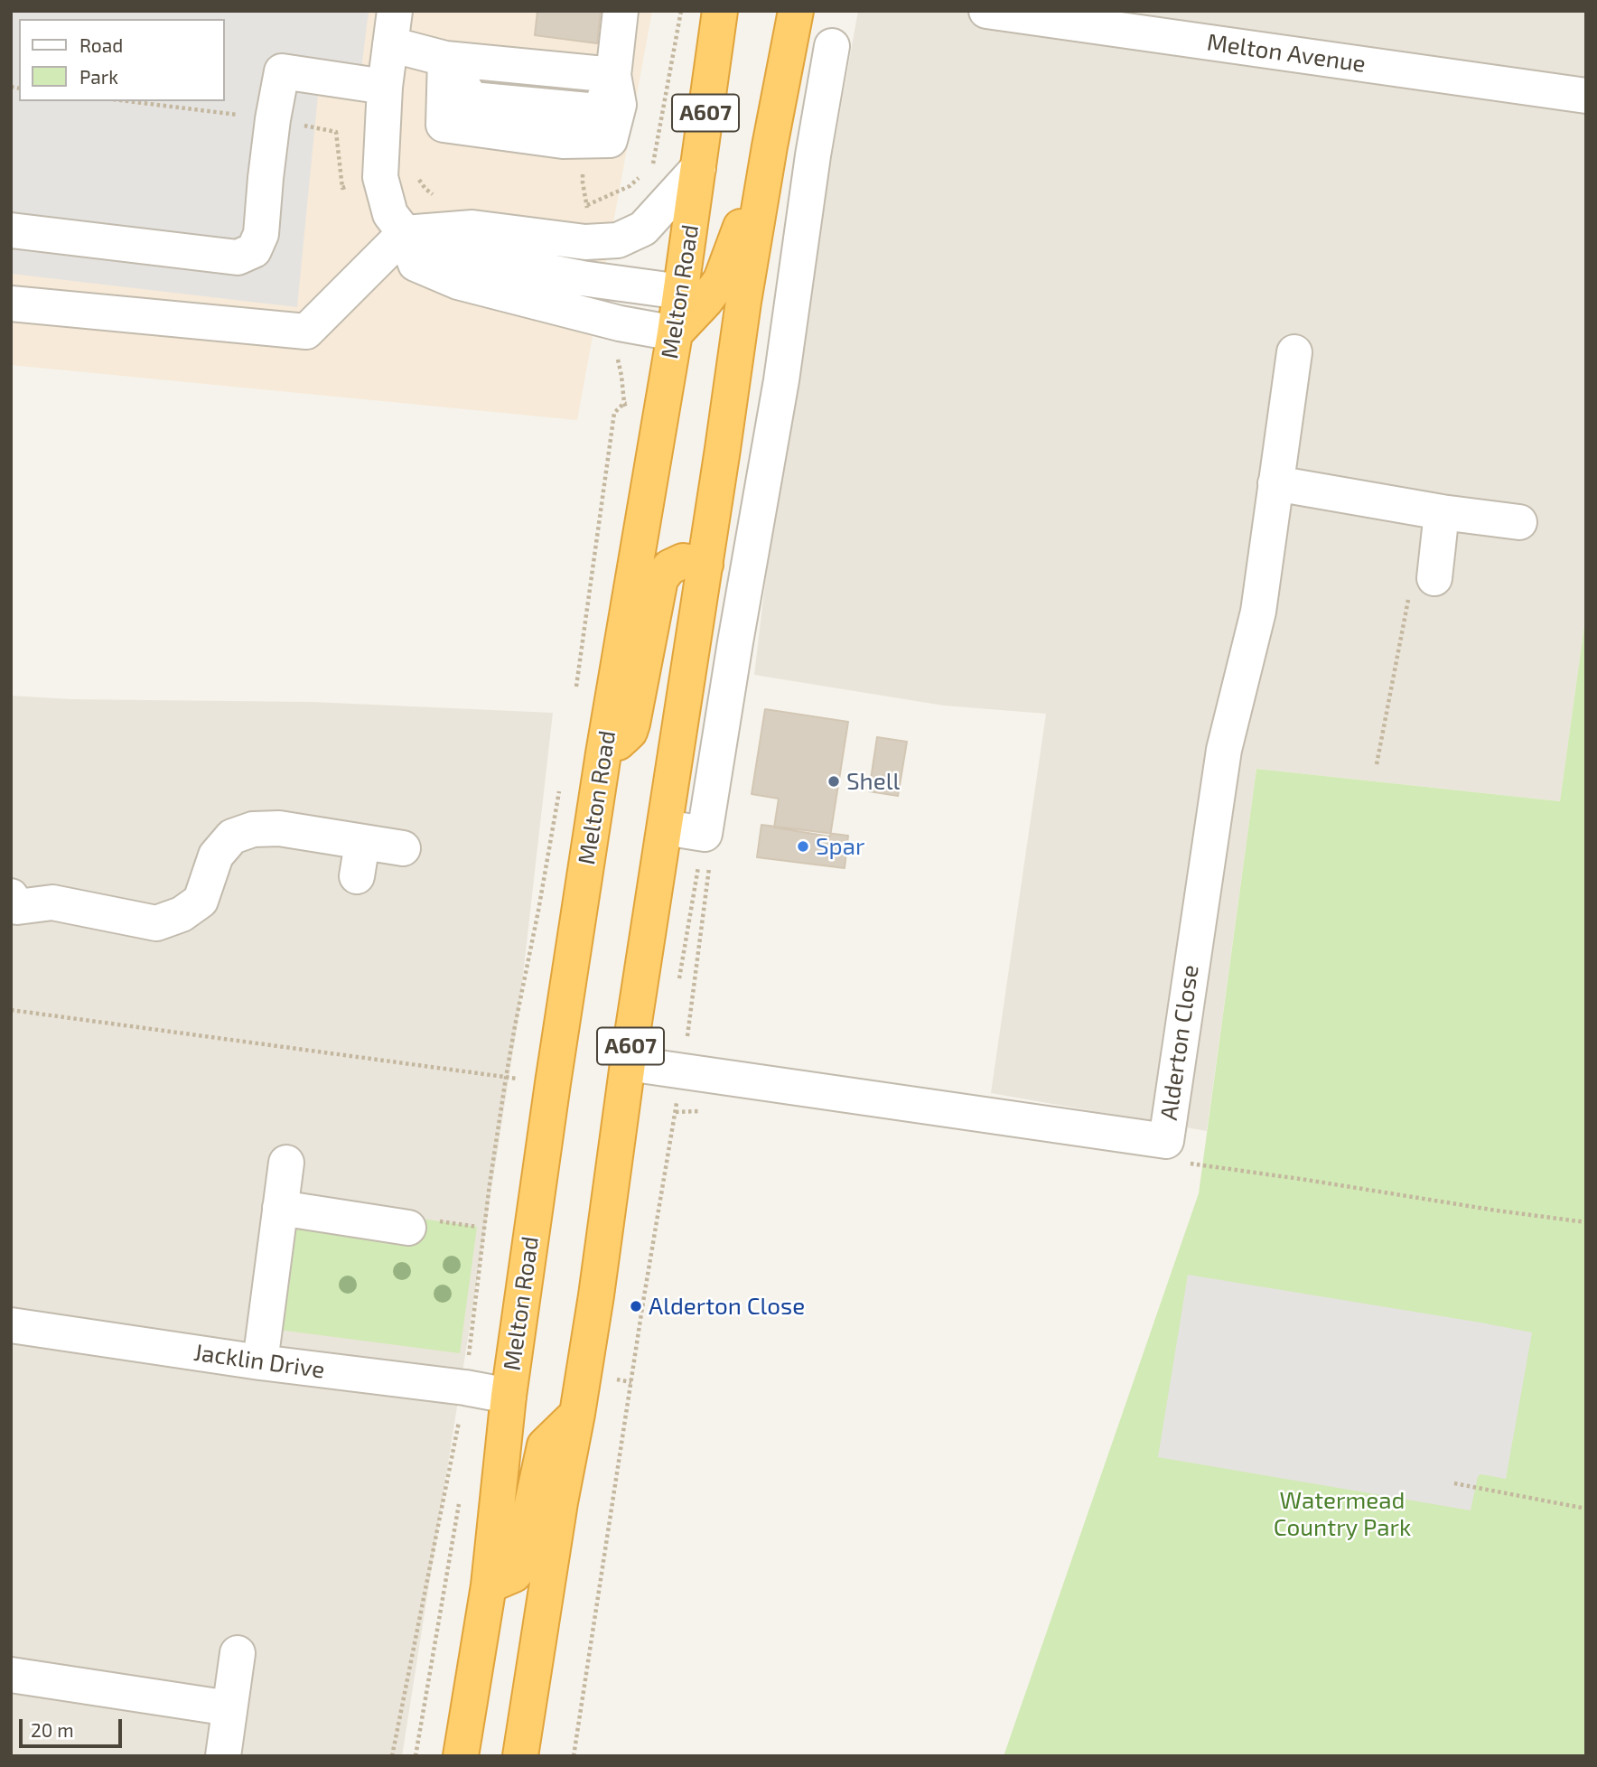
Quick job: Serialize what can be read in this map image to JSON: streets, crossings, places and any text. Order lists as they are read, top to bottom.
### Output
{
  "streets": {
    "highway": ["A607", "Melton Road"],
    "street": ["Melton Avenue", "Alderton Close", "Jacklin Drive"]
  },
  "crossings": [
    ["A607", "Alderton Close"],
    ["Melton Road", "Jacklin Drive"]
  ],
  "parks": ["Watermead Country Park"],
  "places": ["Shell", "Spar", "Alderton Close"],
  "legend": ["Road", "Park"],
  "scale_bar": "20 m"
}
